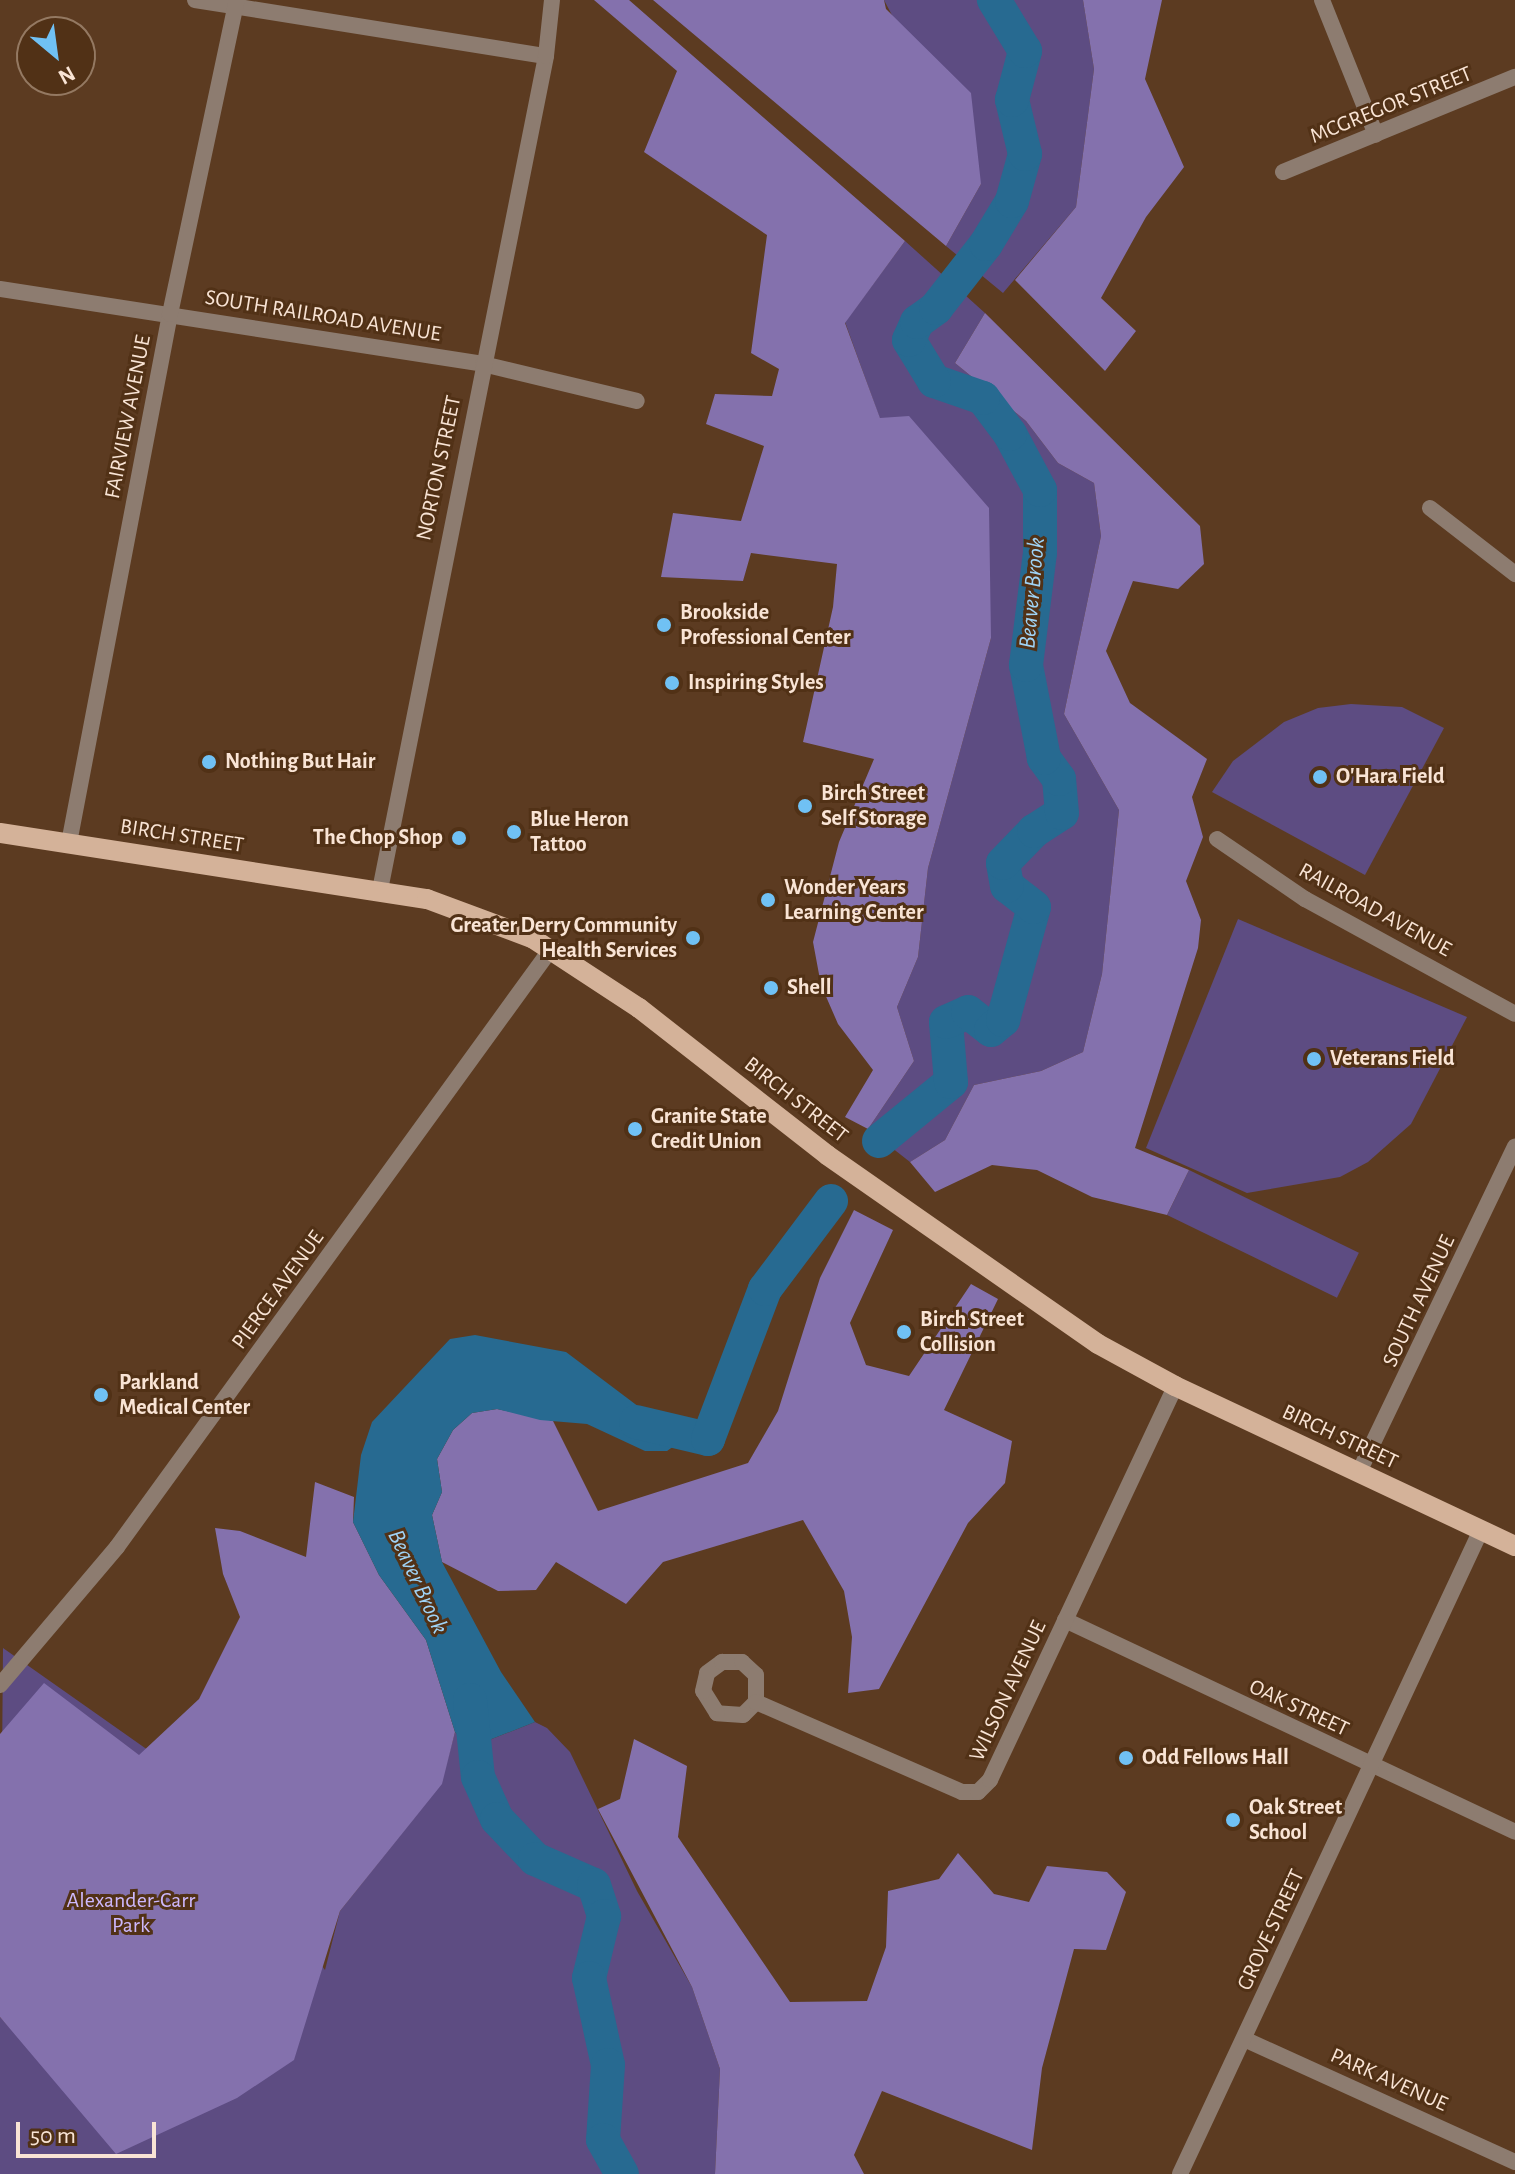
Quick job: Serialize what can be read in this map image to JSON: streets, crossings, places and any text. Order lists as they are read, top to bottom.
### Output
{
  "streets": {
    "main road": ["BIRCH STREET"],
    "street": [
      "MCGREGOR STREET",
      "SOUTH RAILROAD AVENUE",
      "FAIRVIEW AVENUE",
      "NORTON STREET",
      "RAILROAD AVENUE",
      "PIERCE AVENUE",
      "SOUTH AVENUE",
      "WILSON AVENUE",
      "OAK STREET",
      "GROVE STREET",
      "PARK AVENUE"
    ]
  },
  "crossings": [
    ["SOUTH RAILROAD AVENUE", "FAIRVIEW AVENUE"],
    ["SOUTH RAILROAD AVENUE", "NORTON STREET"],
    ["FAIRVIEW AVENUE", "BIRCH STREET"],
    ["NORTON STREET", "BIRCH STREET"],
    ["BIRCH STREET", "PIERCE AVENUE"],
    ["BIRCH STREET", "SOUTH AVENUE"],
    ["BIRCH STREET", "WILSON AVENUE"],
    ["BIRCH STREET", "GROVE STREET"],
    ["WILSON AVENUE", "OAK STREET"],
    ["OAK STREET", "GROVE STREET"],
    ["GROVE STREET", "PARK AVENUE"]
  ],
  "water": ["Beaver Brook"],
  "parks": ["Alexander-Carr Park"],
  "places": [
    "Brookside Professional Center",
    "Inspiring Styles",
    "Nothing But Hair",
    "O'Hara Field",
    "Birch Street Self Storage",
    "Blue Heron Tattoo",
    "The Chop Shop",
    "Wonder Years Learning Center",
    "Greater Derry Community Health Services",
    "Shell",
    "Veterans Field",
    "Granite State Credit Union",
    "Birch Street Collision",
    "Parkland Medical Center",
    "Odd Fellows Hall",
    "Oak Street School"
  ],
  "scale_bar": "50 m",
  "north": "bottom right"
}
